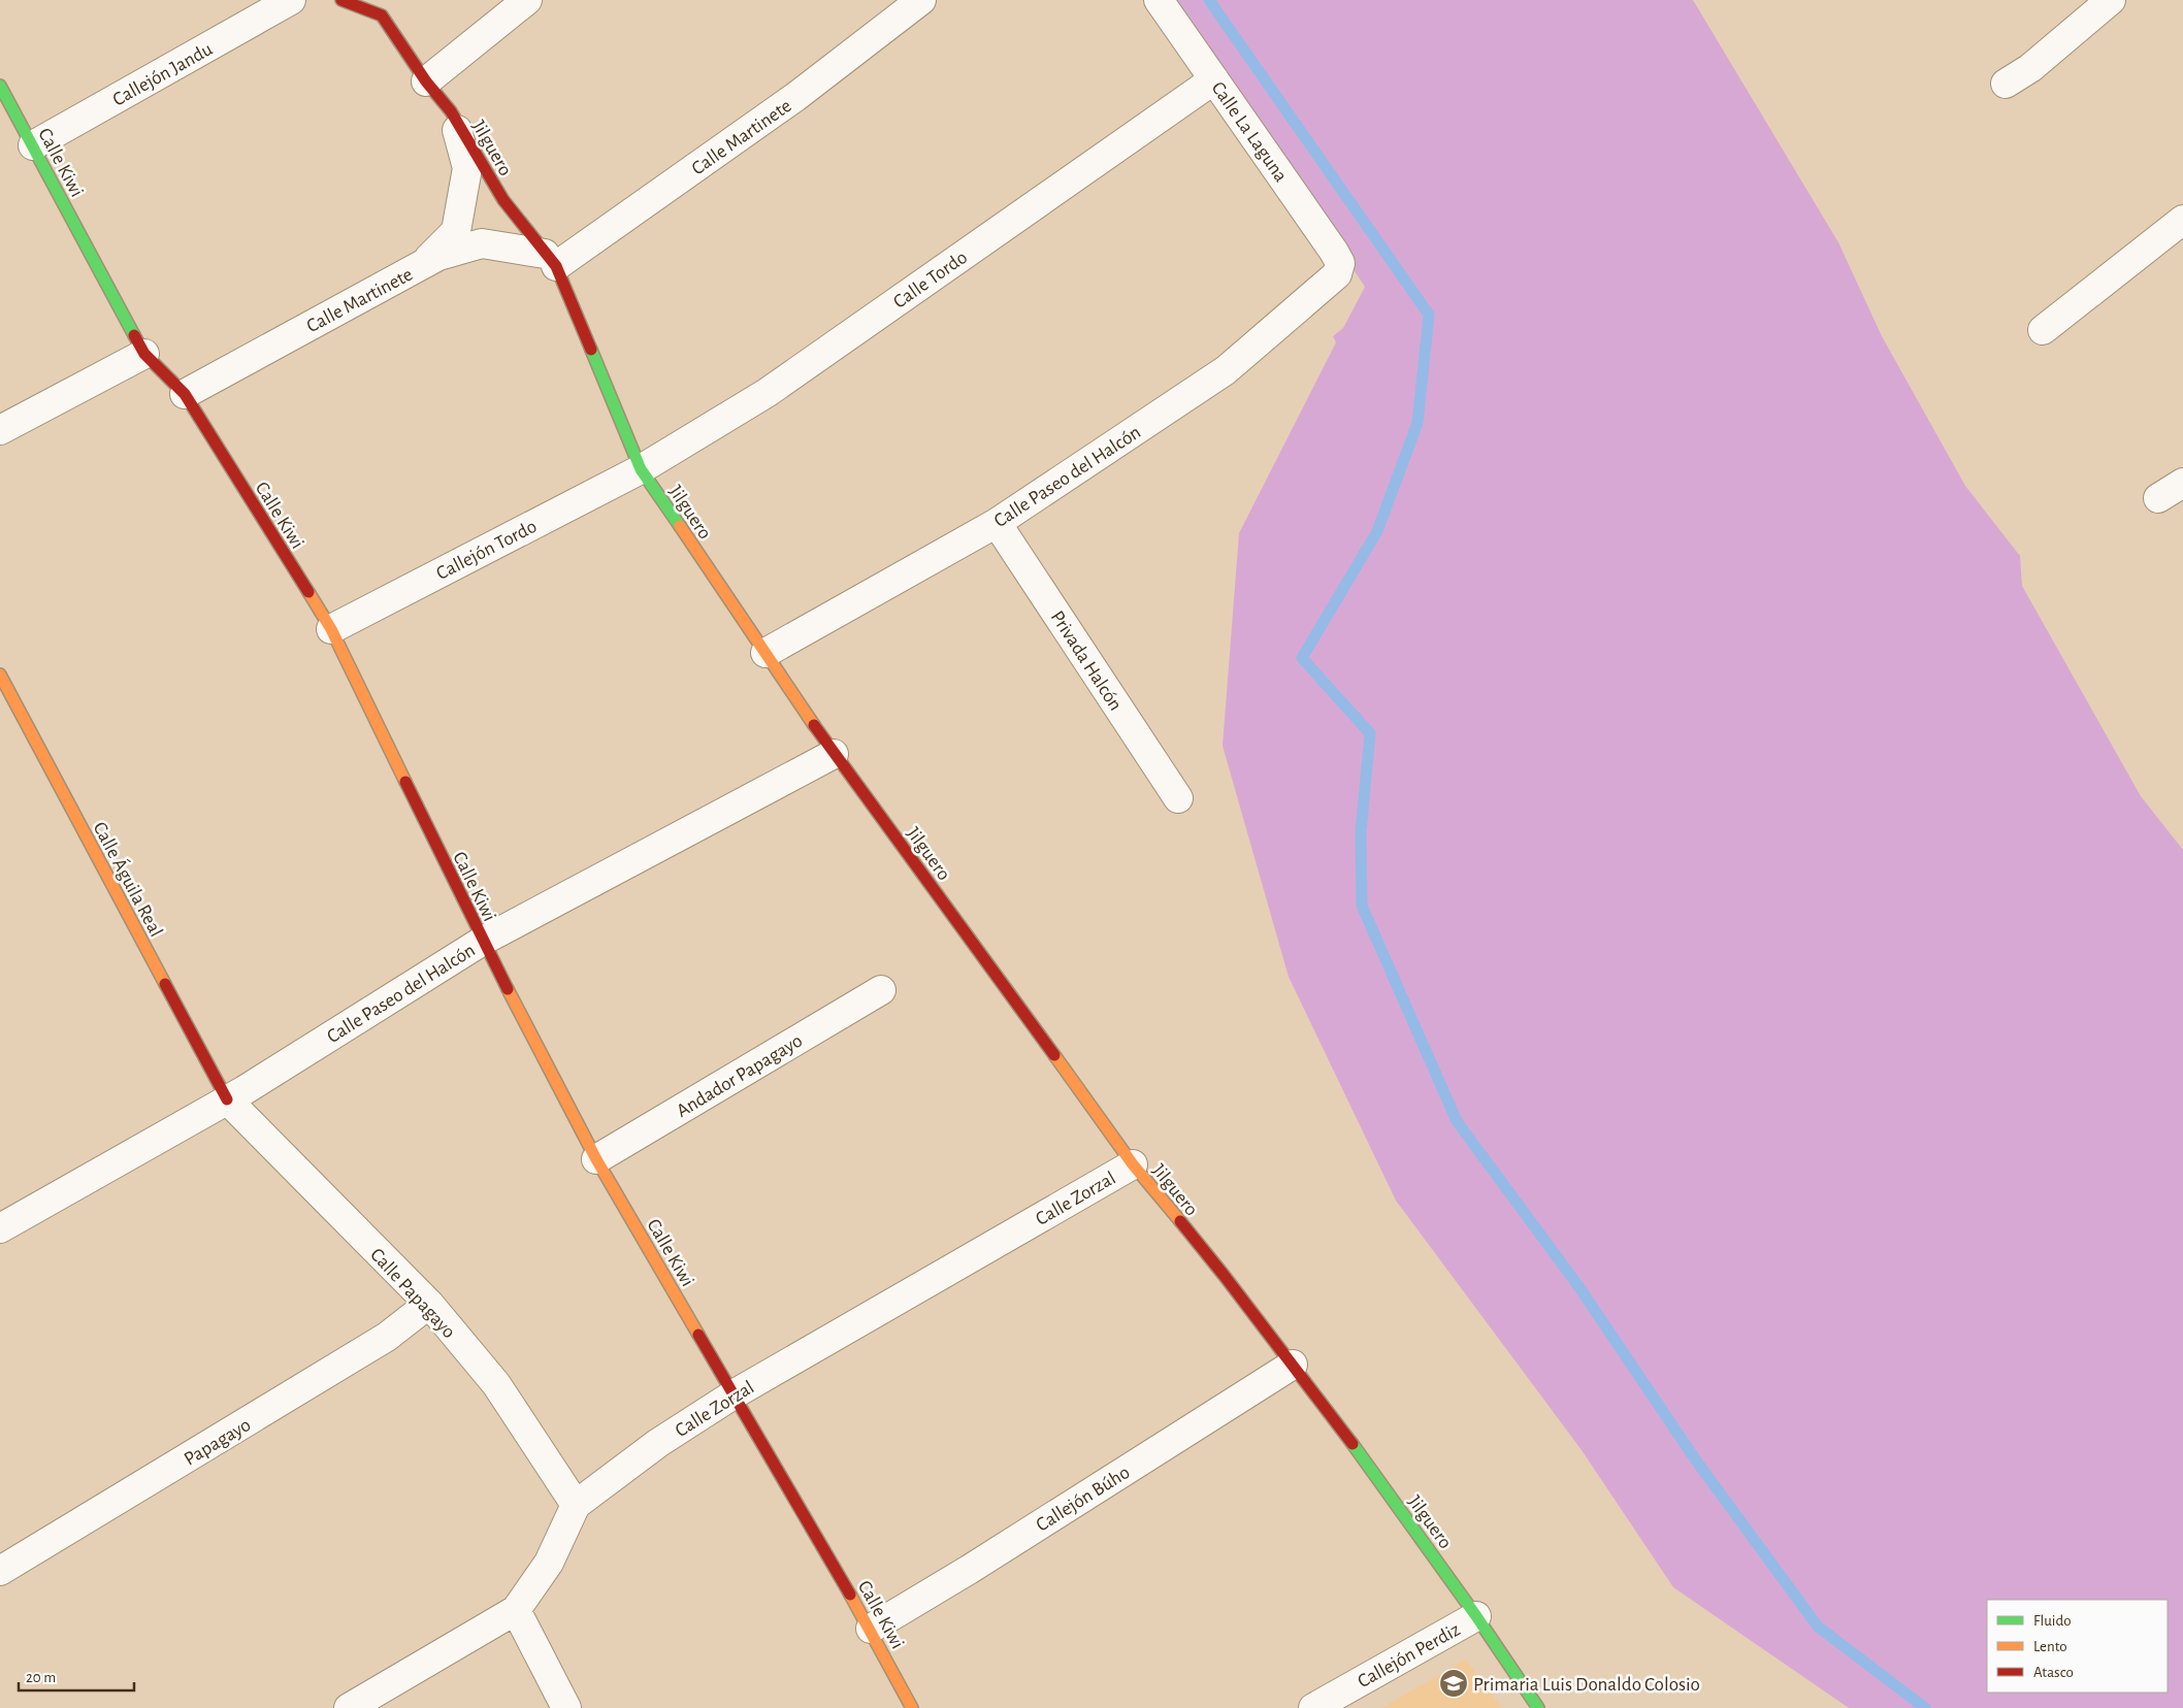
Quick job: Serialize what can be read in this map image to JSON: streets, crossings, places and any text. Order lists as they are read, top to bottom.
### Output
{
  "streets": {
    "street": [
      "Callejón Jandu",
      "Calle La Laguna",
      "Calle Martinete",
      "Jilguero",
      "Calle Kiwi",
      "Calle Tordo",
      "Calle Paseo del Halcón",
      "Callejón Tordo",
      "Privada Halcón",
      "Calle Águila Real",
      "Andador Papagayo",
      "Calle Zorzal",
      "Calle Papagayo",
      "Papagayo",
      "Callejón Búho",
      "Callejón Perdiz"
    ]
  },
  "crossings": [
    ["Callejón Jandu", "Calle Kiwi"],
    ["Calle La Laguna", "Calle Tordo"],
    ["Calle La Laguna", "Calle Paseo del Halcón"],
    ["Calle Martinete", "Jilguero"],
    ["Calle Martinete", "Calle Kiwi"],
    ["Jilguero", "Calle Tordo"],
    ["Jilguero", "Calle Paseo del Halcón"],
    ["Jilguero", "Callejón Tordo"],
    ["Jilguero", "Calle Zorzal"],
    ["Jilguero", "Callejón Búho"],
    ["Jilguero", "Callejón Perdiz"],
    ["Calle Kiwi", "Calle Paseo del Halcón"],
    ["Calle Kiwi", "Callejón Tordo"],
    ["Calle Kiwi", "Andador Papagayo"],
    ["Calle Kiwi", "Calle Zorzal"],
    ["Calle Kiwi", "Callejón Búho"],
    ["Calle Tordo", "Callejón Tordo"],
    ["Calle Paseo del Halcón", "Privada Halcón"],
    ["Calle Paseo del Halcón", "Calle Águila Real"],
    ["Calle Paseo del Halcón", "Calle Papagayo"],
    ["Calle Águila Real", "Calle Papagayo"],
    ["Calle Zorzal", "Calle Papagayo"],
    ["Calle Papagayo", "Papagayo"]
  ],
  "places": {
    "school or university": ["Primaria Luis Donaldo Colosio"]
  },
  "legend": ["Fluido", "Lento", "Atasco"],
  "scale_bar": "20 m"
}
